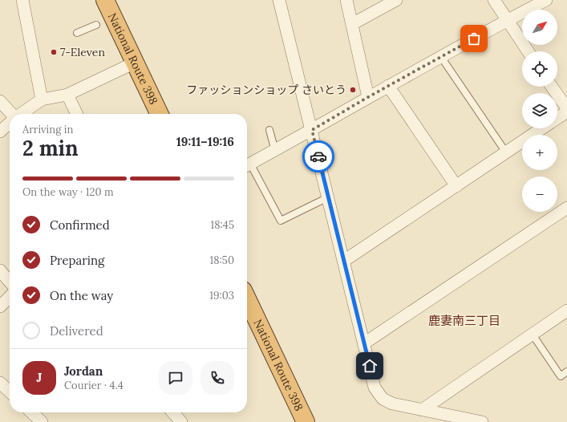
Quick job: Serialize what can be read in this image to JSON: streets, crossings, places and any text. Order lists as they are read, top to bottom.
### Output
{
  "streets": {
    "highway": ["National Route 398"]
  },
  "districts": ["鹿妻南三丁目"],
  "places": ["7-Eleven", "ファッションショップ さいとう"],
  "north": "top right",
  "page": {
    "map_buttons": ["+", "−"],
    "heading": ["2 min", "Arriving in", "19:11–19:16"],
    "panel": ["Jordan", "Courier · 4.4"],
    "bar": "On the way · 120 m",
    "list": [
      ["Confirmed", "18:45"],
      ["Preparing", "18:50"],
      ["On the way", "19:03"],
      "Delivered"
    ],
    "round": "J"
  }
}
